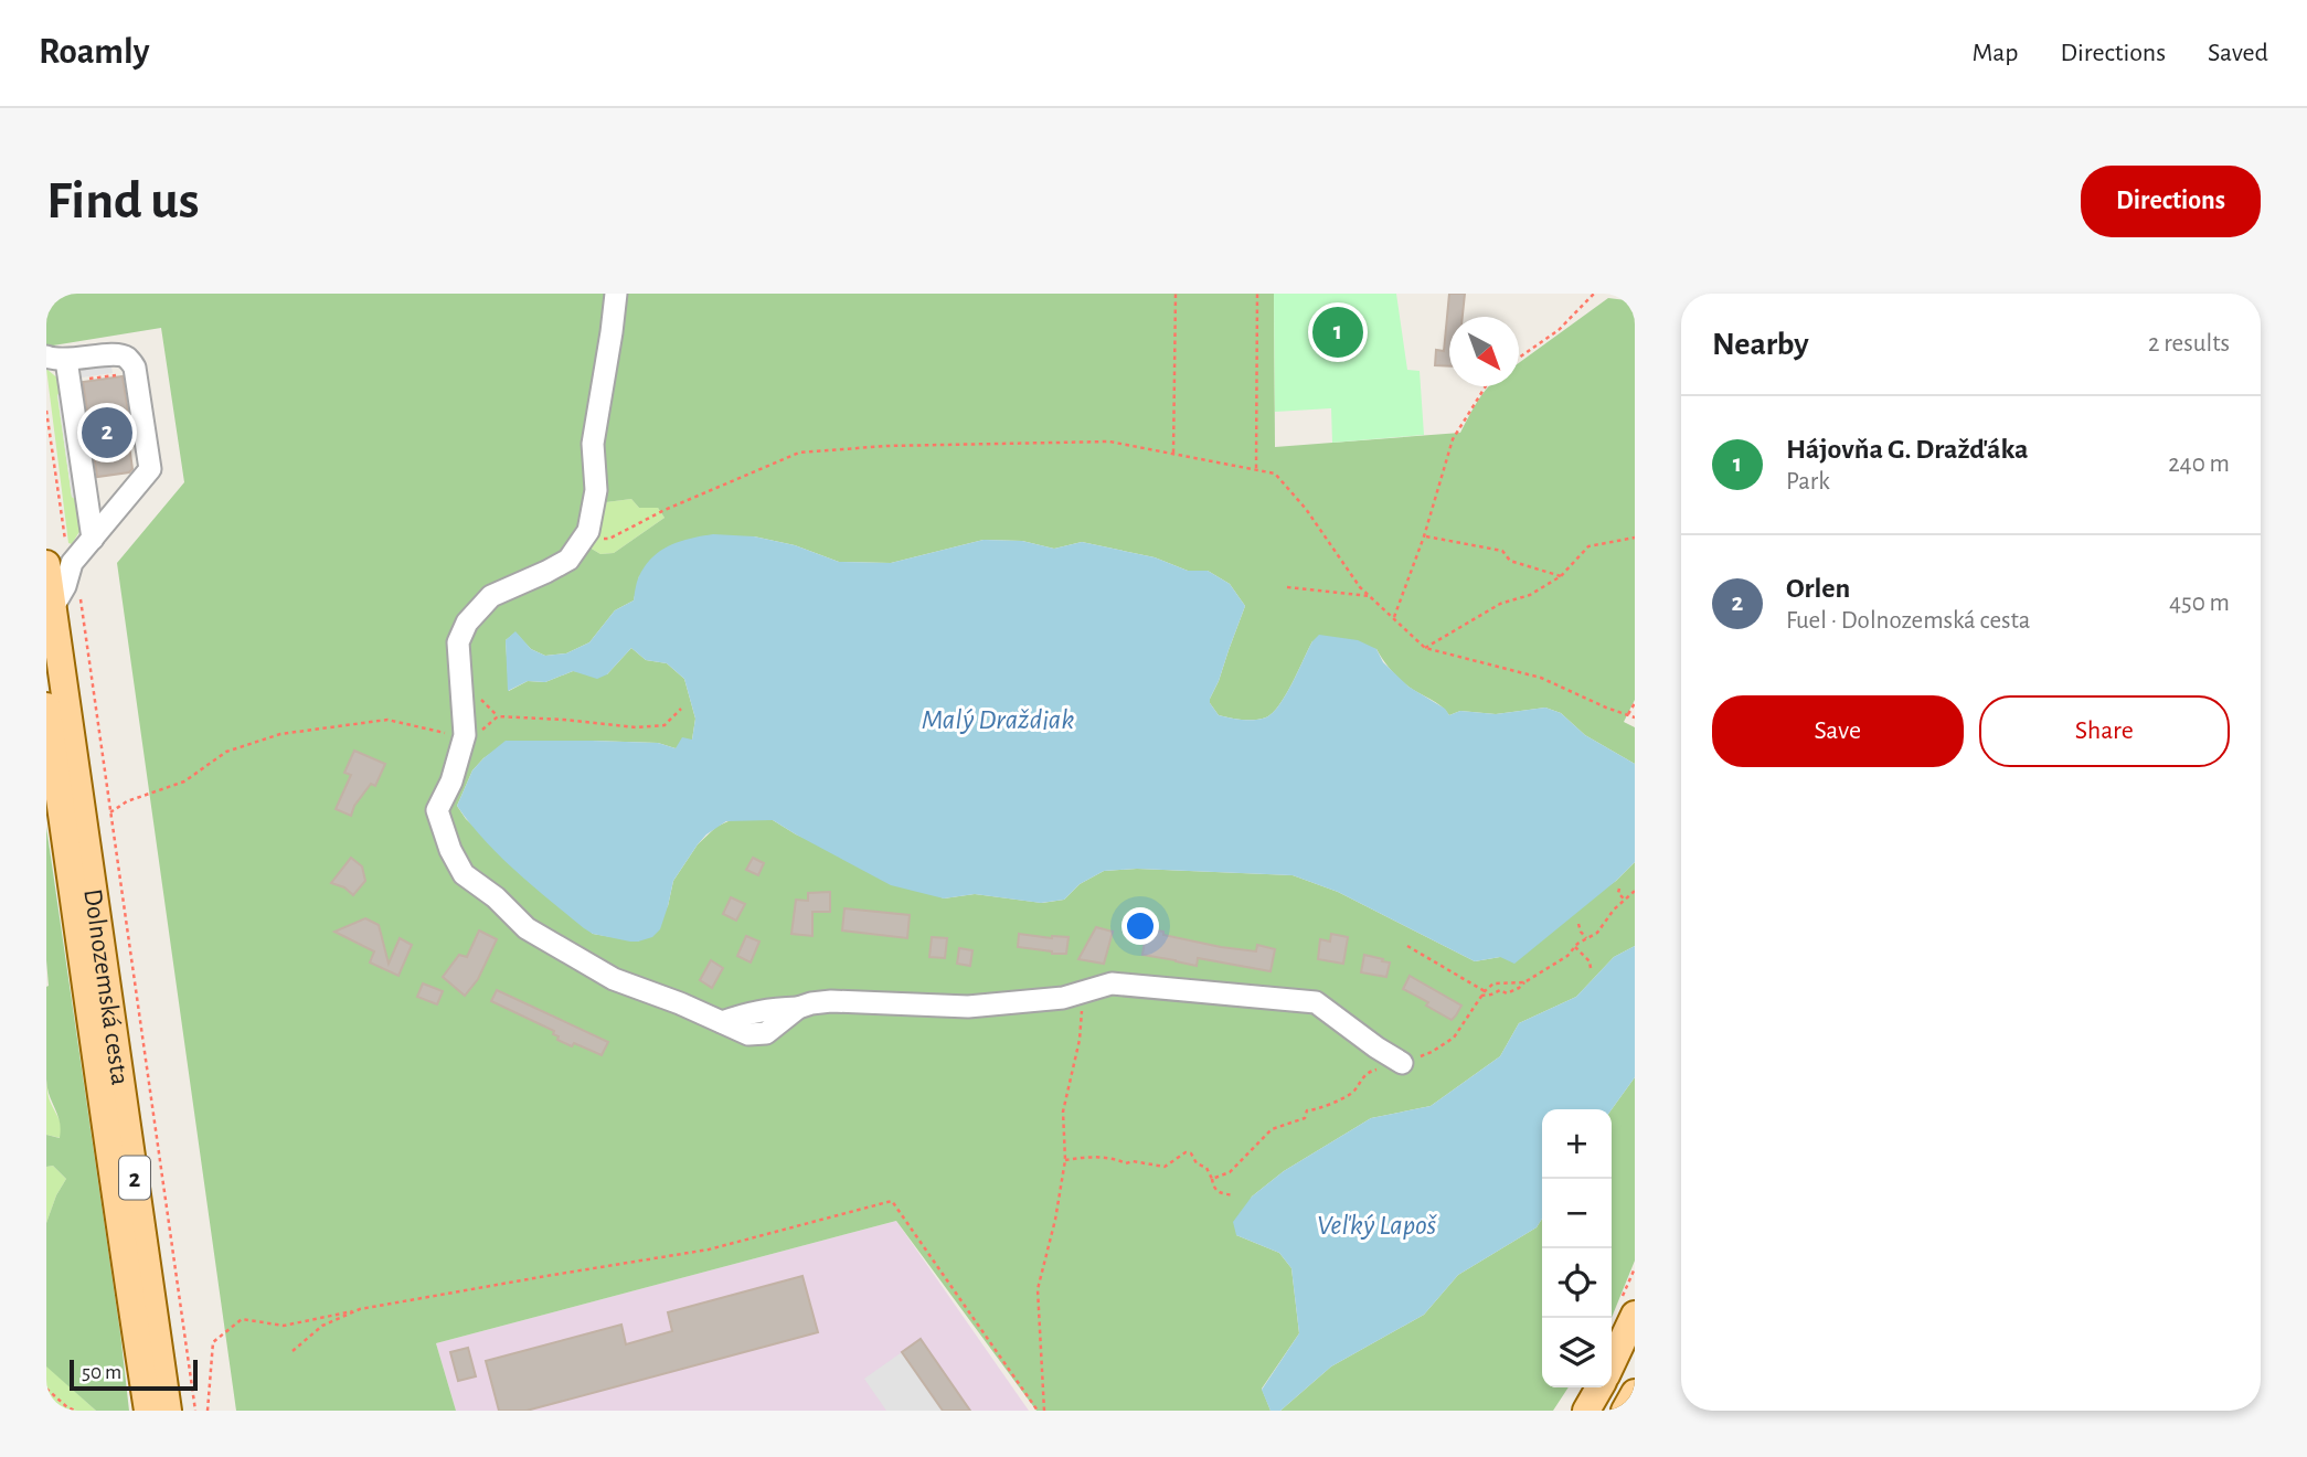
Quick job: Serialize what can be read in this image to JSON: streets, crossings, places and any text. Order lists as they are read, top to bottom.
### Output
{
  "streets": {
    "main road": ["Dolnozemská cesta", "2"]
  },
  "water": ["Malý Draždiak", "Veľký Lapoš"],
  "scale_bar": "50 m",
  "north": "bottom right",
  "page": {
    "header": "Roamly",
    "nav": ["Map", "Directions", "Saved"],
    "buttons": [
      "Directions",
      ["Save", "Share"]
    ],
    "title": "Find us",
    "heading": ["Nearby", "2 results"],
    "pins": ["1", "2"],
    "list": [
      {
        "mark": "1",
        "name": "Hájovňa G. Dražďáka",
        "note": "Park",
        "value": "240 m"
      },
      {
        "mark": "2",
        "name": "Orlen",
        "note": "Fuel · Dolnozemská cesta",
        "value": "450 m"
      }
    ],
    "map_buttons": ["+", "−"],
    "scale": "50 m"
  }
}
